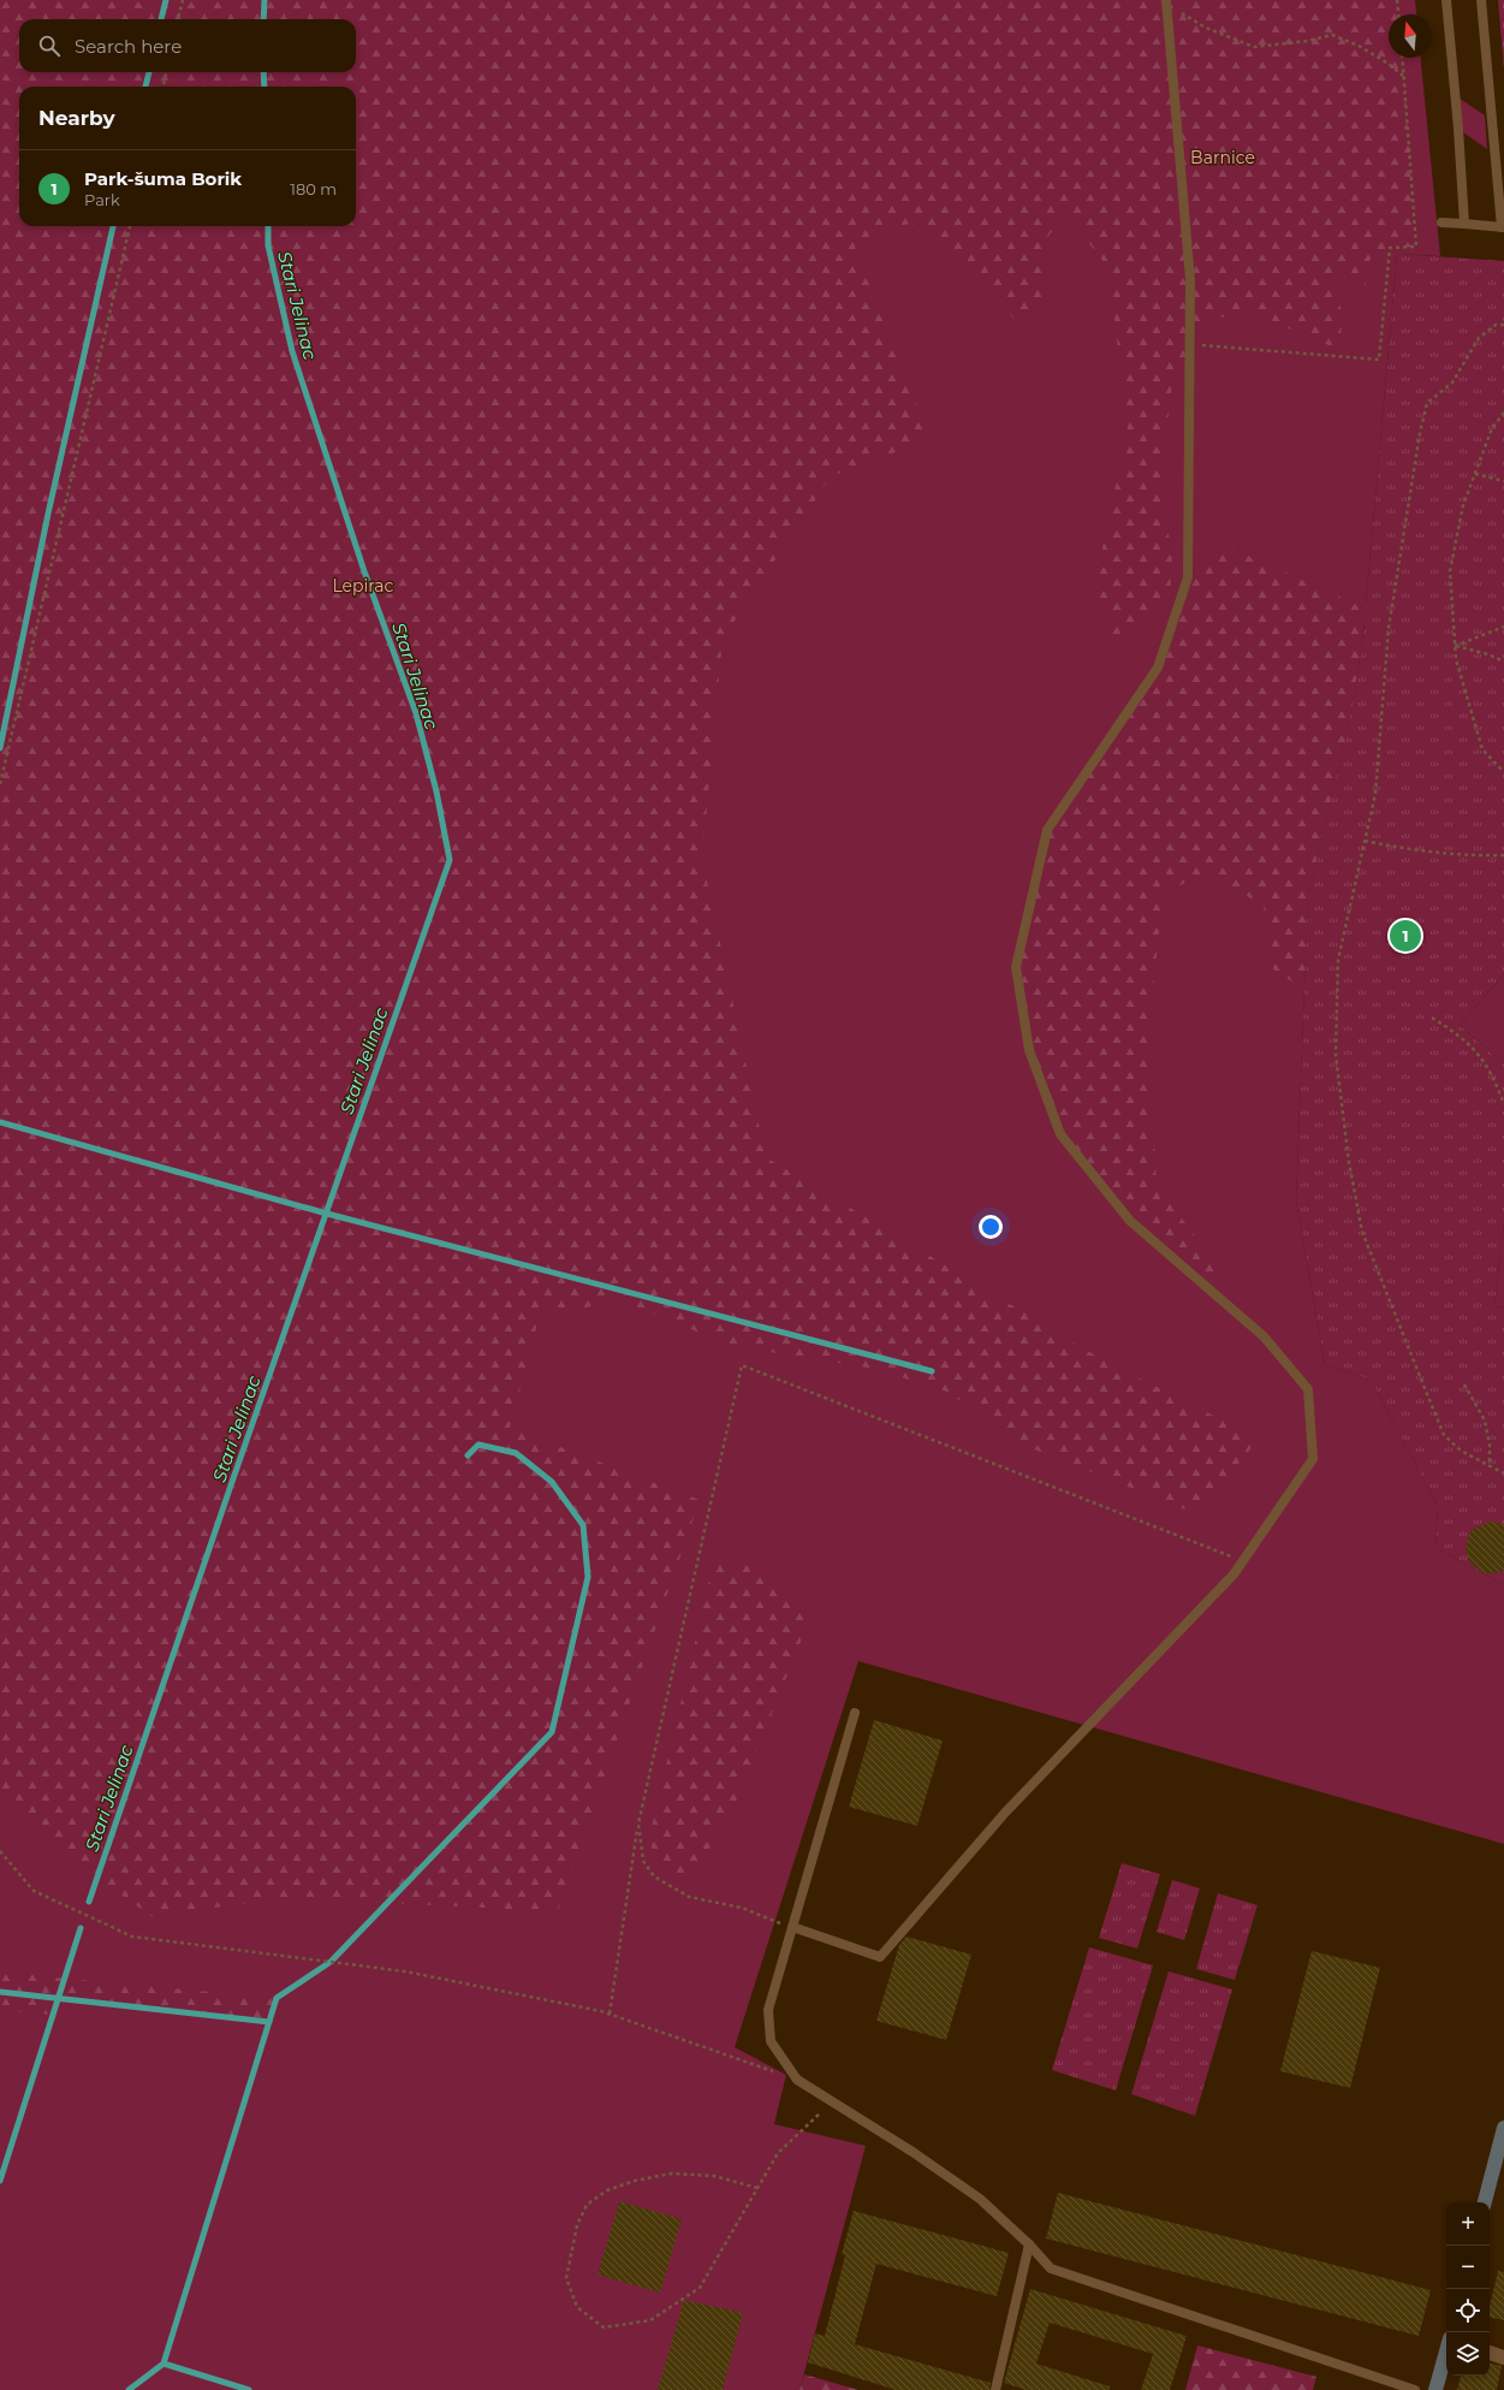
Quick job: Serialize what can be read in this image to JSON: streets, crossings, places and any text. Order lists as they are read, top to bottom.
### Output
{
  "water": ["Stari Jelinac"],
  "parks": ["Barnice", "Lepirac"],
  "north": "top",
  "page": {
    "search": "Search here",
    "heading": "Nearby",
    "list": [
      {
        "mark": "1",
        "name": "Park-šuma Borik",
        "note": "Park",
        "value": "180 m"
      }
    ],
    "pins": "1",
    "map_buttons": ["+", "−"]
  }
}
